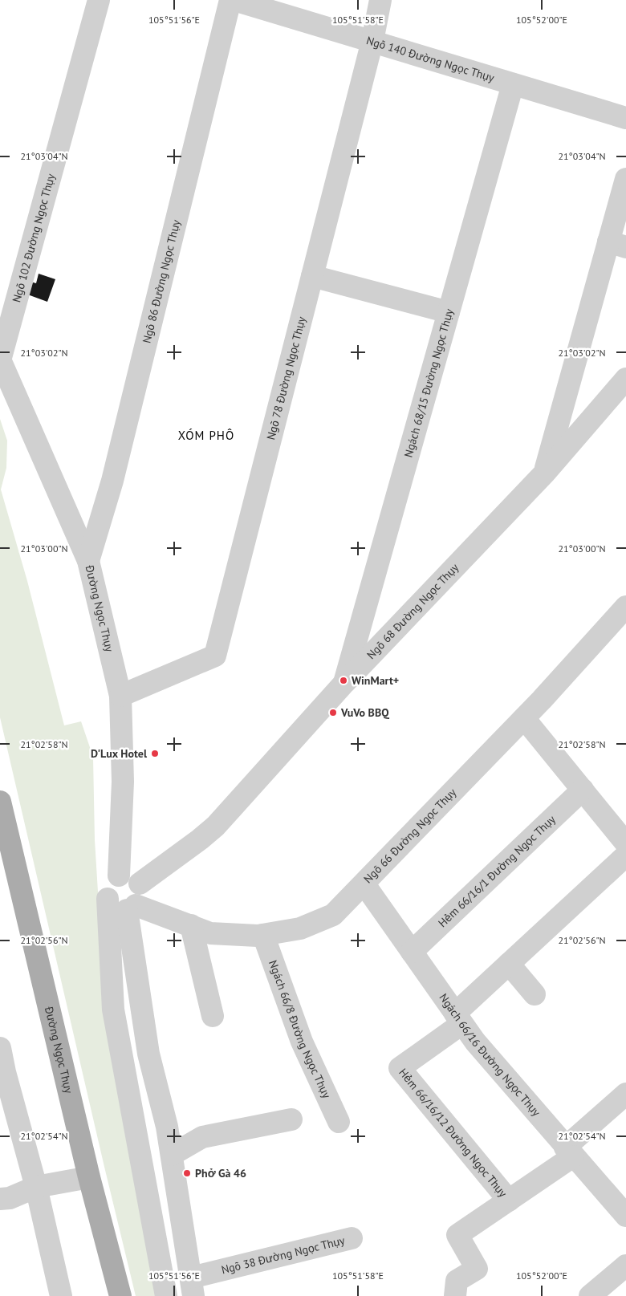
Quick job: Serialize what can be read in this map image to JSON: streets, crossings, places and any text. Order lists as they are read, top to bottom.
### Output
{
  "streets": {
    "main road": ["Đường Ngọc Thụy"],
    "street": [
      "Ngõ 140 Đường Ngọc Thụy",
      "Ngõ 102 Đường Ngọc Thụy",
      "Ngõ 86 Đường Ngọc Thụy",
      "Ngõ 78 Đường Ngọc Thụy",
      "Ngách 68/15 Đường Ngọc Thụy",
      "Ngõ 68 Đường Ngọc Thụy",
      "Ngõ 66 Đường Ngọc Thụy",
      "Hẻm 66/16/1 Đường Ngọc Thụy",
      "Ngách 66/8 Đường Ngọc Thụy",
      "Ngách 66/16 Đường Ngọc Thụy",
      "Hẻm 66/16/12 Đường Ngọc Thụy",
      "Ngõ 38 Đường Ngọc Thụy"
    ]
  },
  "crossings": [
    ["Ngõ 140 Đường Ngọc Thụy", "Ngõ 78 Đường Ngọc Thụy"],
    ["Ngõ 140 Đường Ngọc Thụy", "Ngách 68/15 Đường Ngọc Thụy"],
    ["Ngõ 102 Đường Ngọc Thụy", "Đường Ngọc Thụy"],
    ["Ngõ 86 Đường Ngọc Thụy", "Đường Ngọc Thụy"],
    ["Ngõ 78 Đường Ngọc Thụy", "Đường Ngọc Thụy"],
    ["Ngách 68/15 Đường Ngọc Thụy", "Ngõ 68 Đường Ngọc Thụy"],
    ["Đường Ngọc Thụy", "Ngõ 68 Đường Ngọc Thụy"],
    ["Đường Ngọc Thụy", "Ngõ 66 Đường Ngọc Thụy"],
    ["Ngõ 68 Đường Ngọc Thụy", "Ngõ 66 Đường Ngọc Thụy"],
    ["Ngõ 66 Đường Ngọc Thụy", "Ngách 66/8 Đường Ngọc Thụy"],
    ["Ngõ 66 Đường Ngọc Thụy", "Ngách 66/16 Đường Ngọc Thụy"],
    ["Hẻm 66/16/1 Đường Ngọc Thụy", "Ngách 66/16 Đường Ngọc Thụy"],
    ["Ngách 66/16 Đường Ngọc Thụy", "Hẻm 66/16/12 Đường Ngọc Thụy"]
  ],
  "districts": ["XÓM PHÔ"],
  "places": [
    "WinMart+",
    "VuVo BBQ",
    "D'Lux Hotel",
    "Phở Gà 46"
  ],
  "coordinates": [
    "105°51'56\"E",
    "105°51'58\"E",
    "105°52'00\"E",
    "21°03'04\"N",
    "21°03'02\"N",
    "21°03'00\"N",
    "21°02'58\"N",
    "21°02'56\"N",
    "21°02'54\"N"
  ]
}
